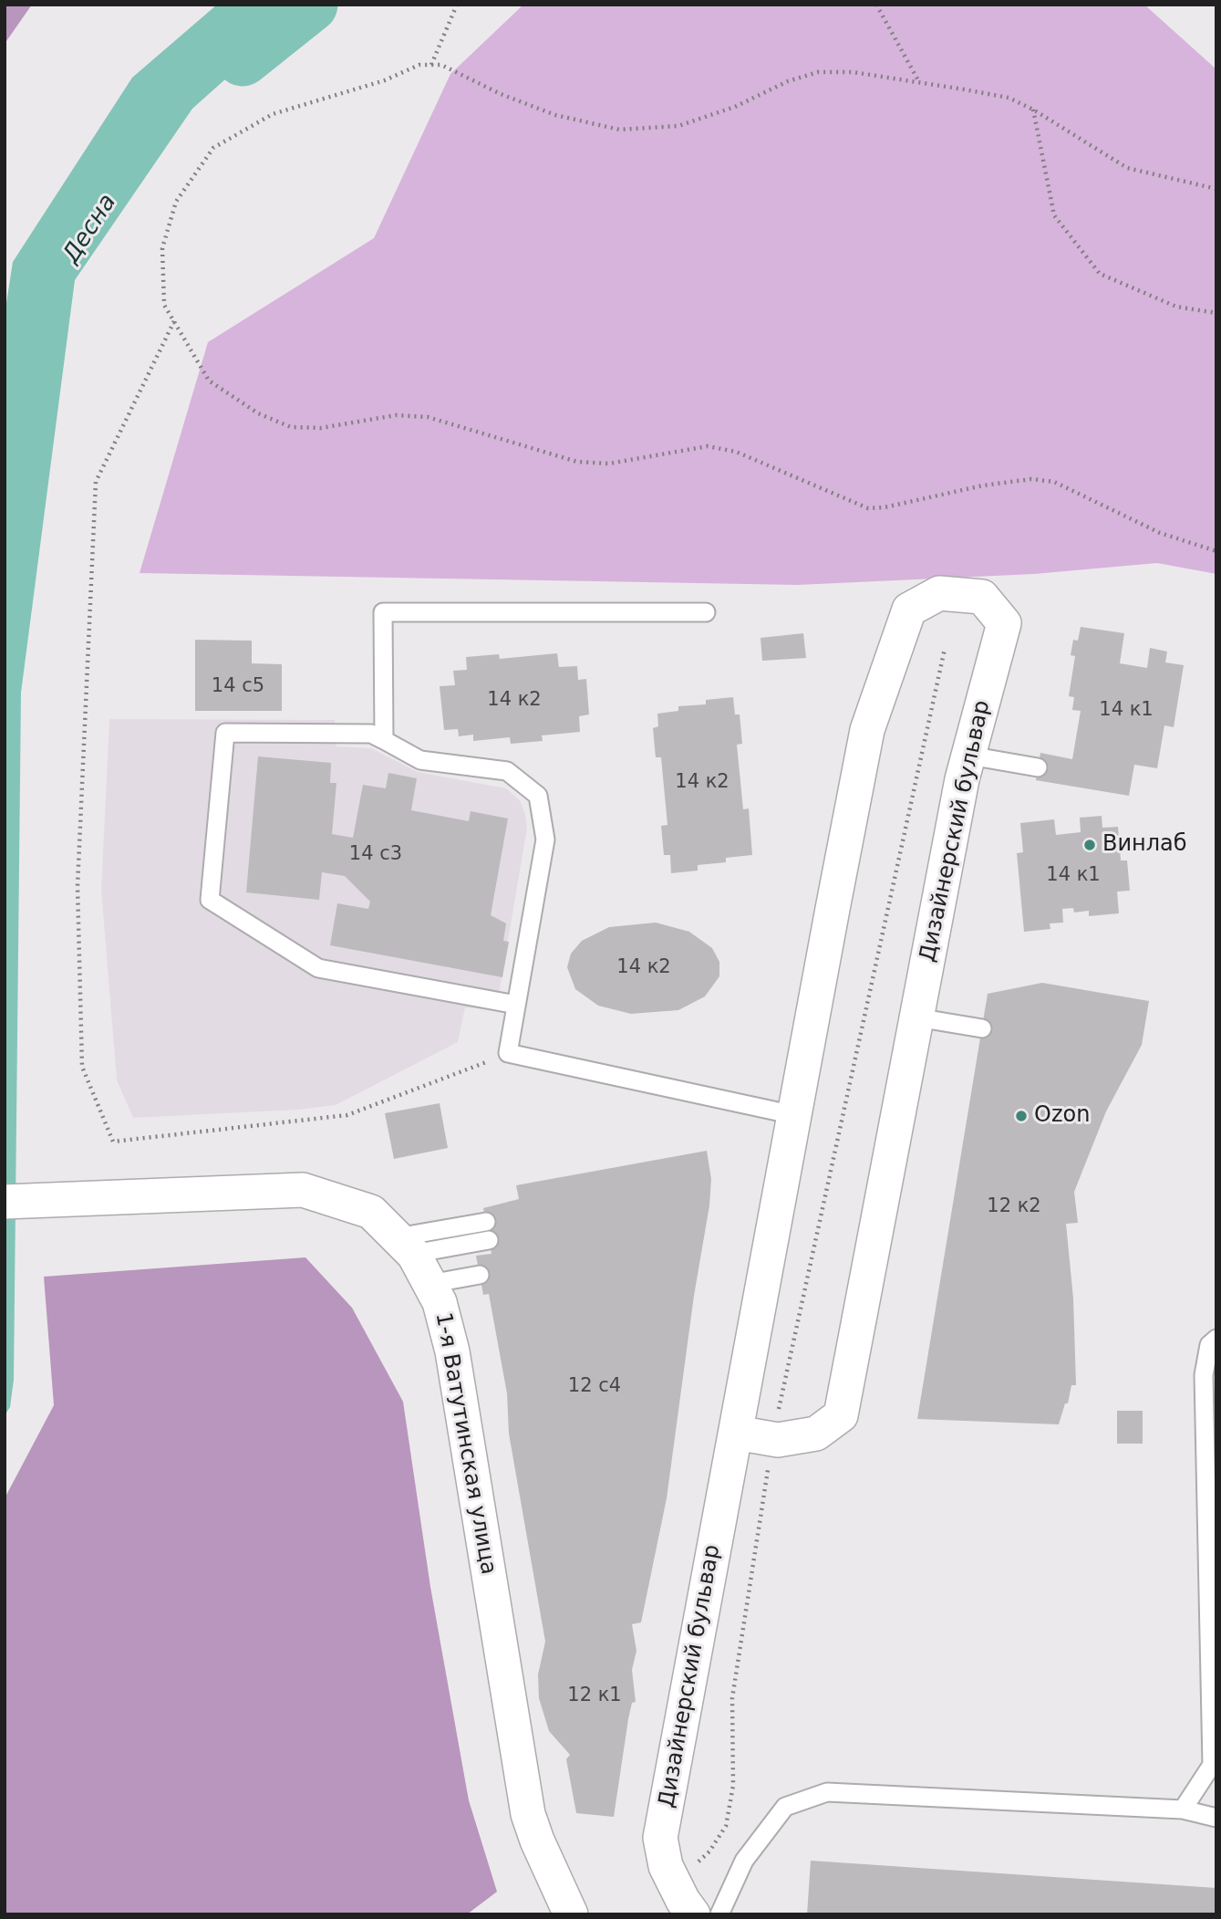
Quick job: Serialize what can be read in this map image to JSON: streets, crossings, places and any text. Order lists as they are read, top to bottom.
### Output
{
  "streets": {
    "street": ["Дизайнерский бульвар", "1-я Ватутинская улица"]
  },
  "water": ["Десна"],
  "places": ["Винлаб", "Ozon"],
  "house_numbers": [
    "14 с5",
    "14 к2",
    "14 к1",
    "14 к2",
    "14 с3",
    "14 к1",
    "14 к2",
    "12 к2",
    "12 с4",
    "12 к1"
  ]
}
